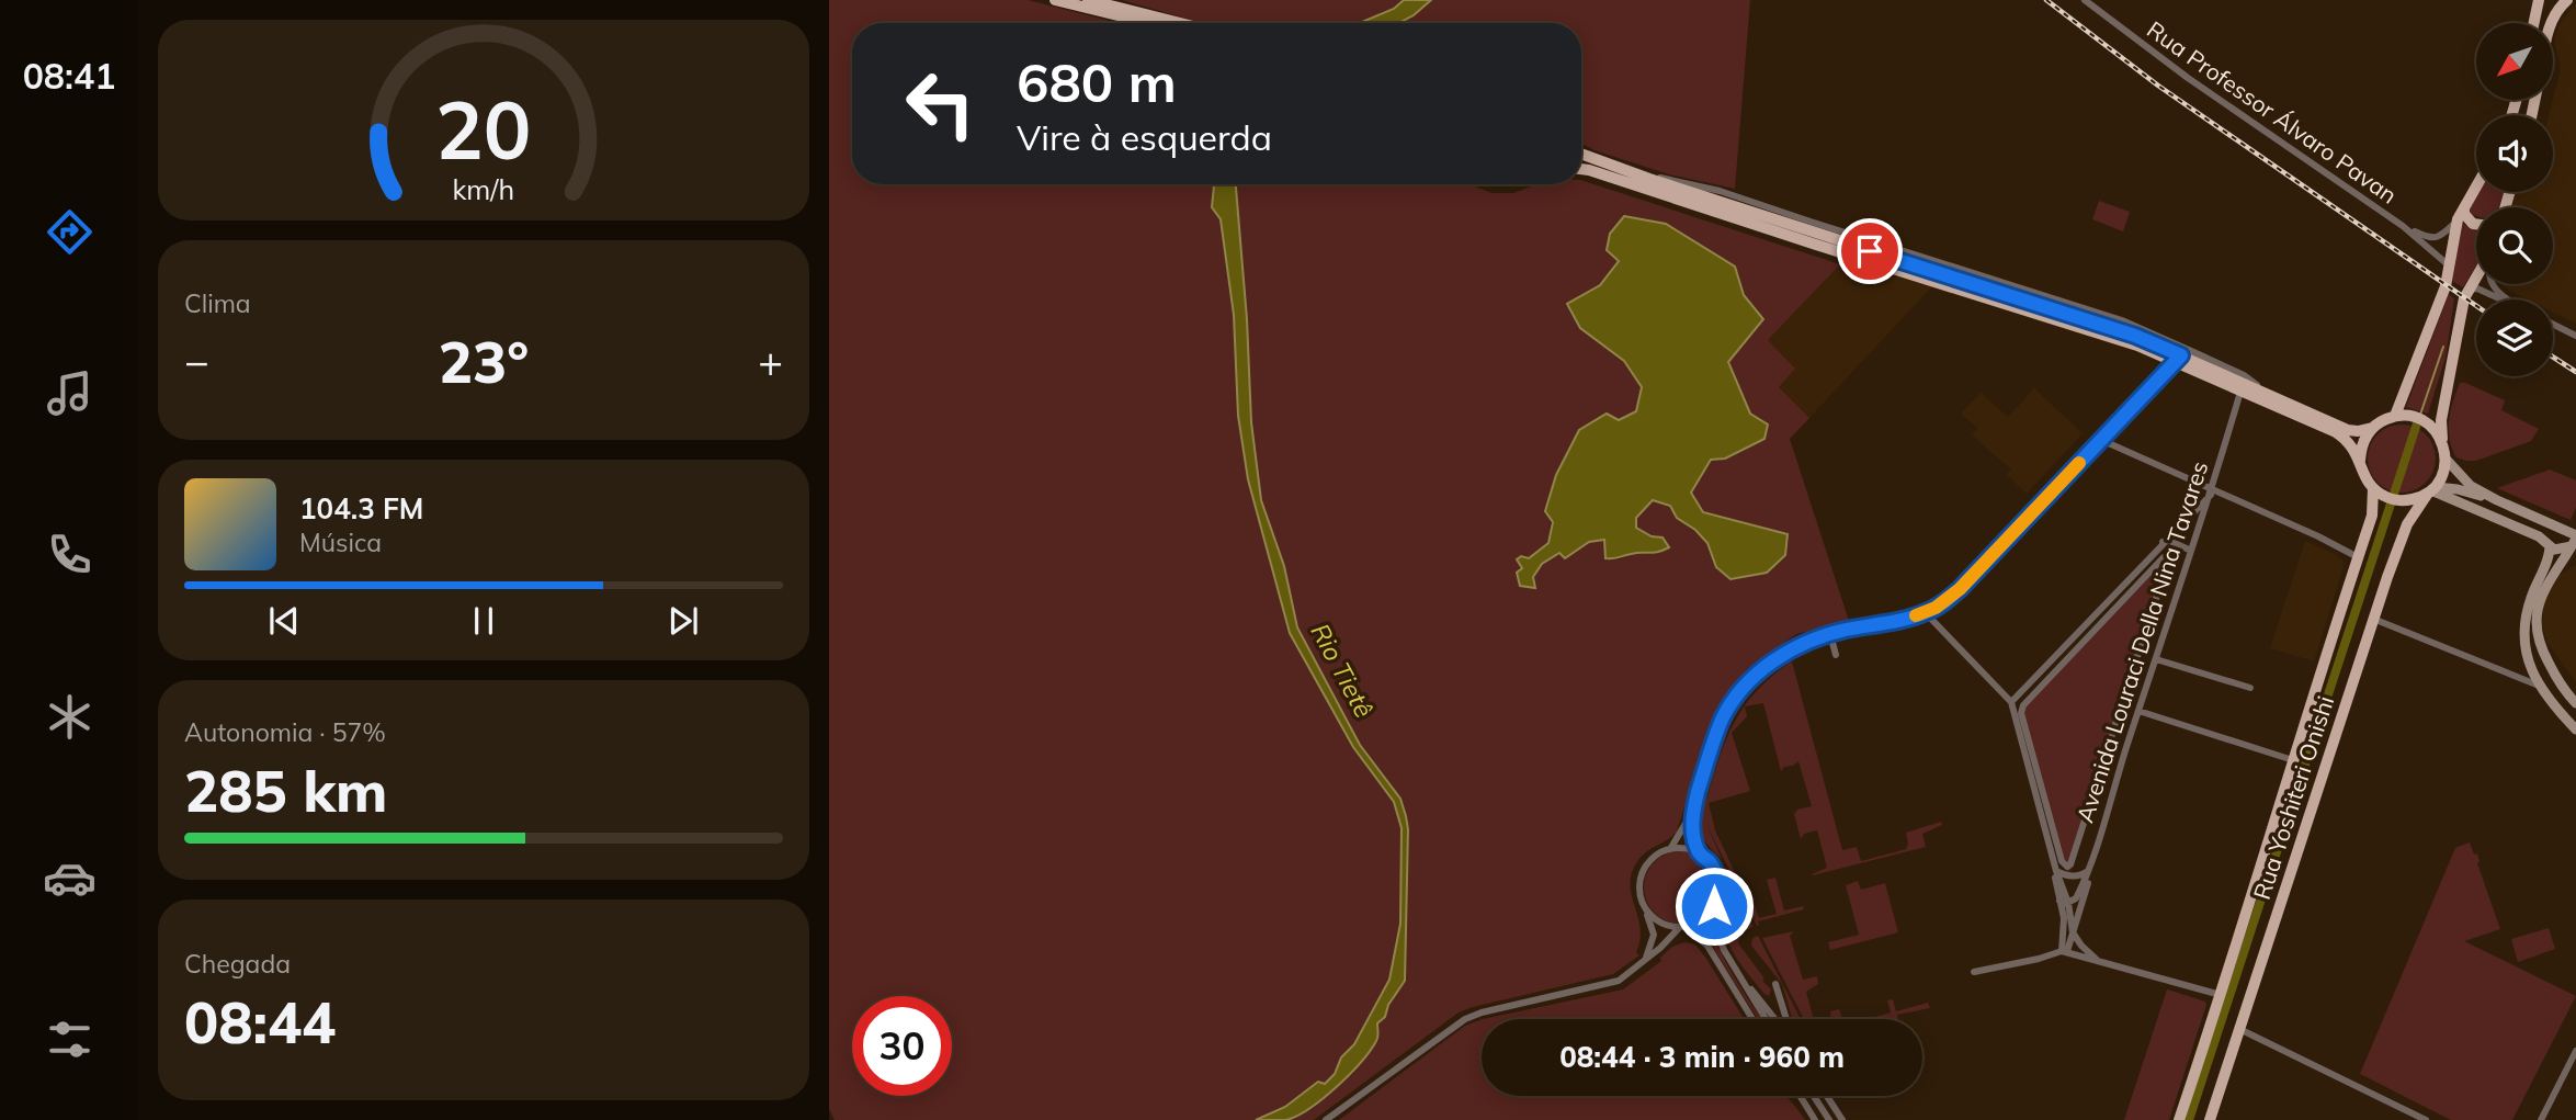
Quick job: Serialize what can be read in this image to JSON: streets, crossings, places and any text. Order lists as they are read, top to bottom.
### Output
{
  "streets": {
    "main road": ["Rua Yoshiteri Onishi"],
    "street": ["Rua Professor Álvaro Pavan", "Avenida Louraci Della Nina Tavares"]
  },
  "water": ["Rio Tietê"],
  "north": "bottom left",
  "page": {
    "tabs": "08:41",
    "turn": ["680 m", "Vire à esquerda"],
    "tile": [
      "Clima",
      ["Autonomia · 57%", "285 km"],
      ["Chegada", "08:44"]
    ],
    "heat": ["−", "23°", "+"],
    "song": ["104.3 FM", "Música"],
    "limit": "30",
    "trip": "08:44 · 3 min · 960 m",
    "gauge": ["20", "km/h"]
  }
}
